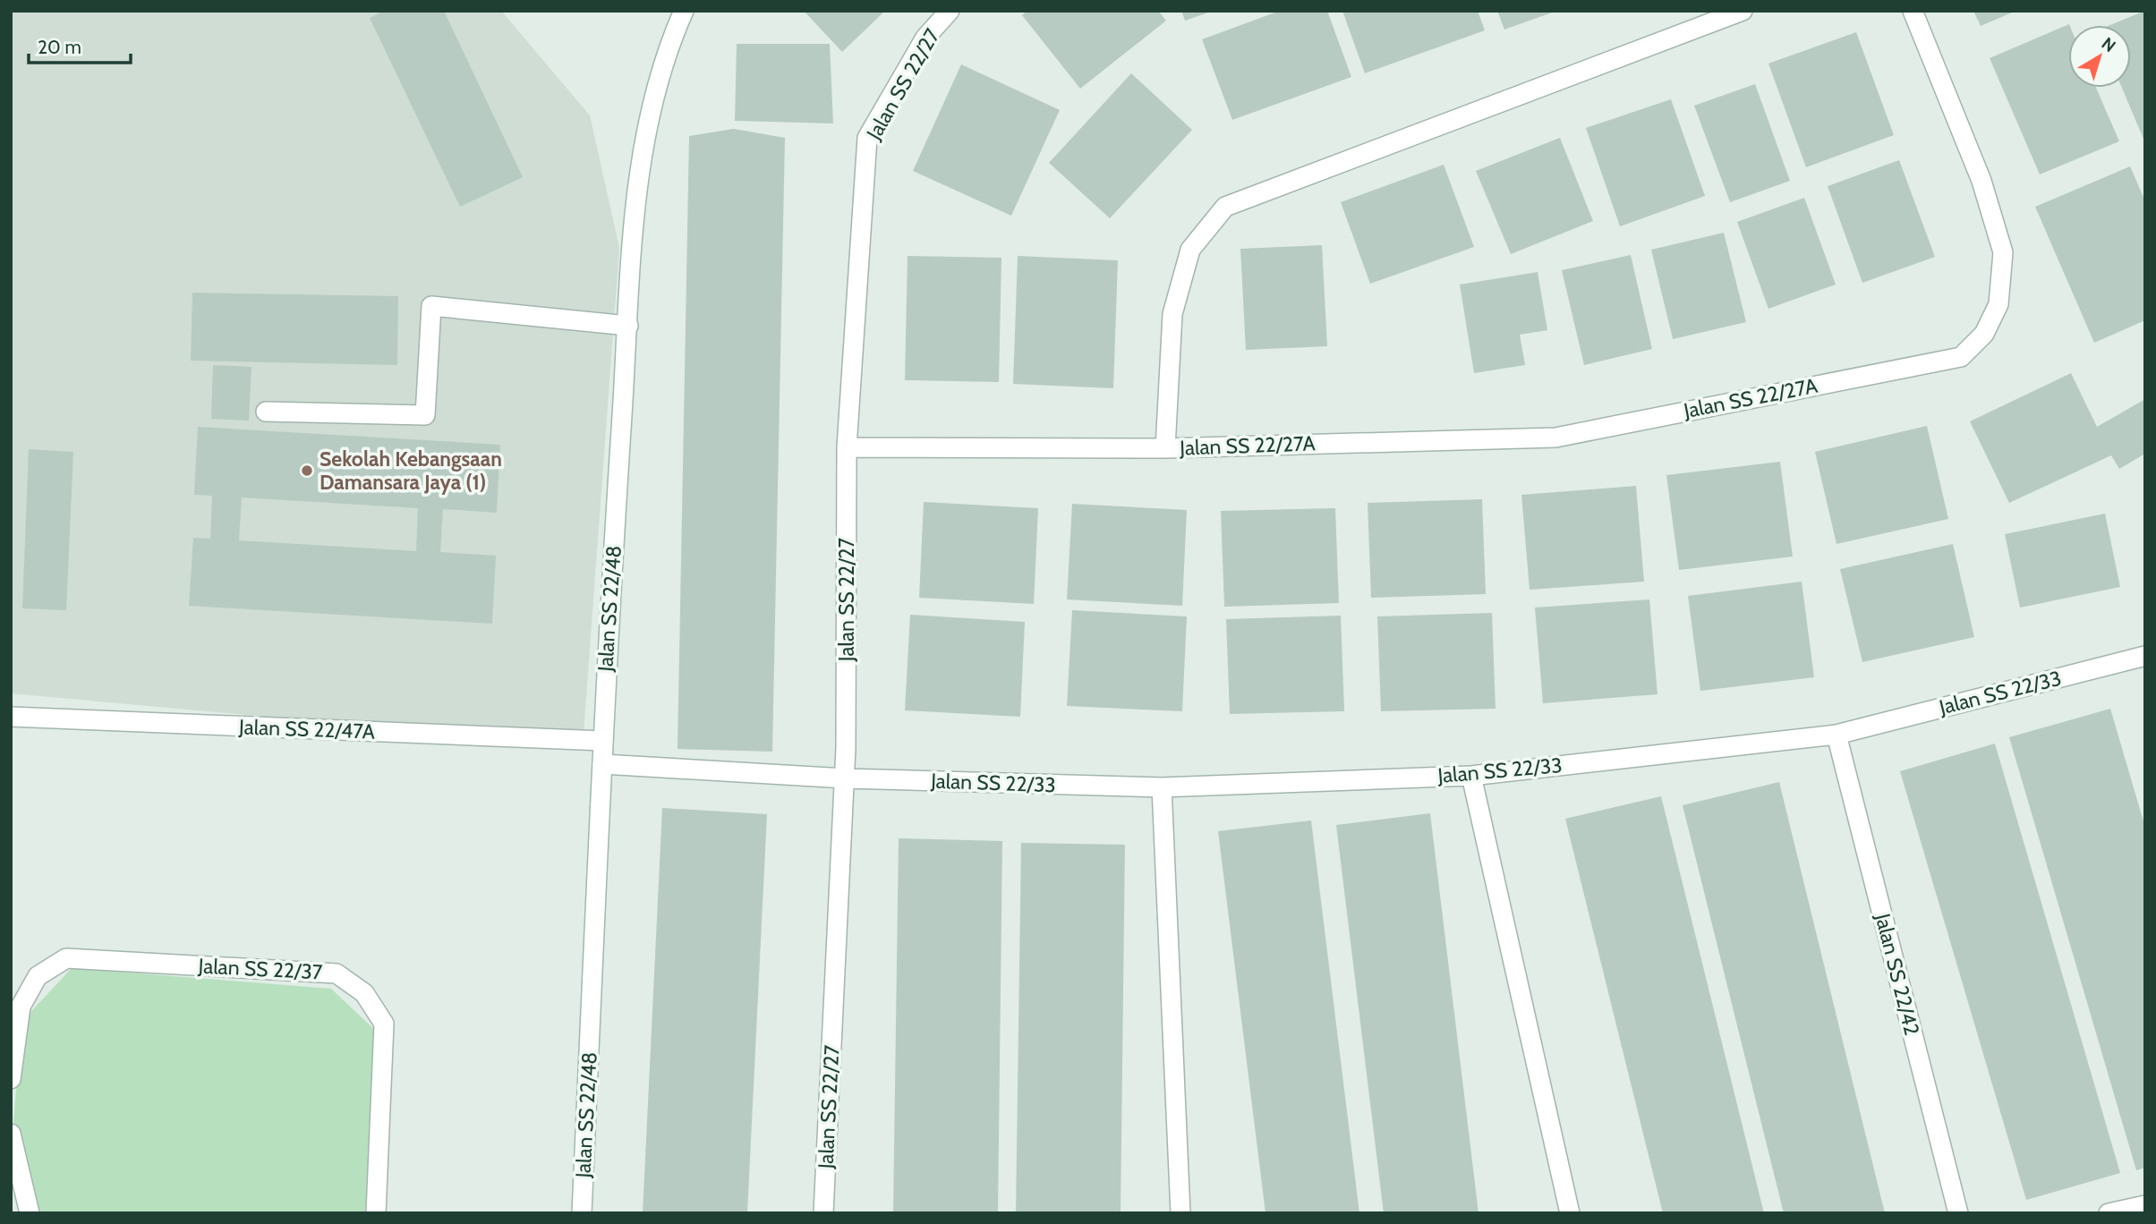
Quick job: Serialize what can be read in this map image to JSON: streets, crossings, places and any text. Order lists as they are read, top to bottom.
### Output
{
  "streets": {
    "street": [
      "Jalan SS 22/27",
      "Jalan SS 22/27A",
      "Jalan SS 22/48",
      "Jalan SS 22/33",
      "Jalan SS 22/47A",
      "Jalan SS 22/37",
      "Jalan SS 22/42"
    ]
  },
  "crossings": [
    ["Jalan SS 22/27", "Jalan SS 22/27A"],
    ["Jalan SS 22/27", "Jalan SS 22/33"],
    ["Jalan SS 22/48", "Jalan SS 22/33"],
    ["Jalan SS 22/48", "Jalan SS 22/47A"],
    ["Jalan SS 22/33", "Jalan SS 22/42"]
  ],
  "places": ["Sekolah Kebangsaan Damansara Jaya (1)"],
  "scale_bar": "20 m",
  "north": "top right"
}
